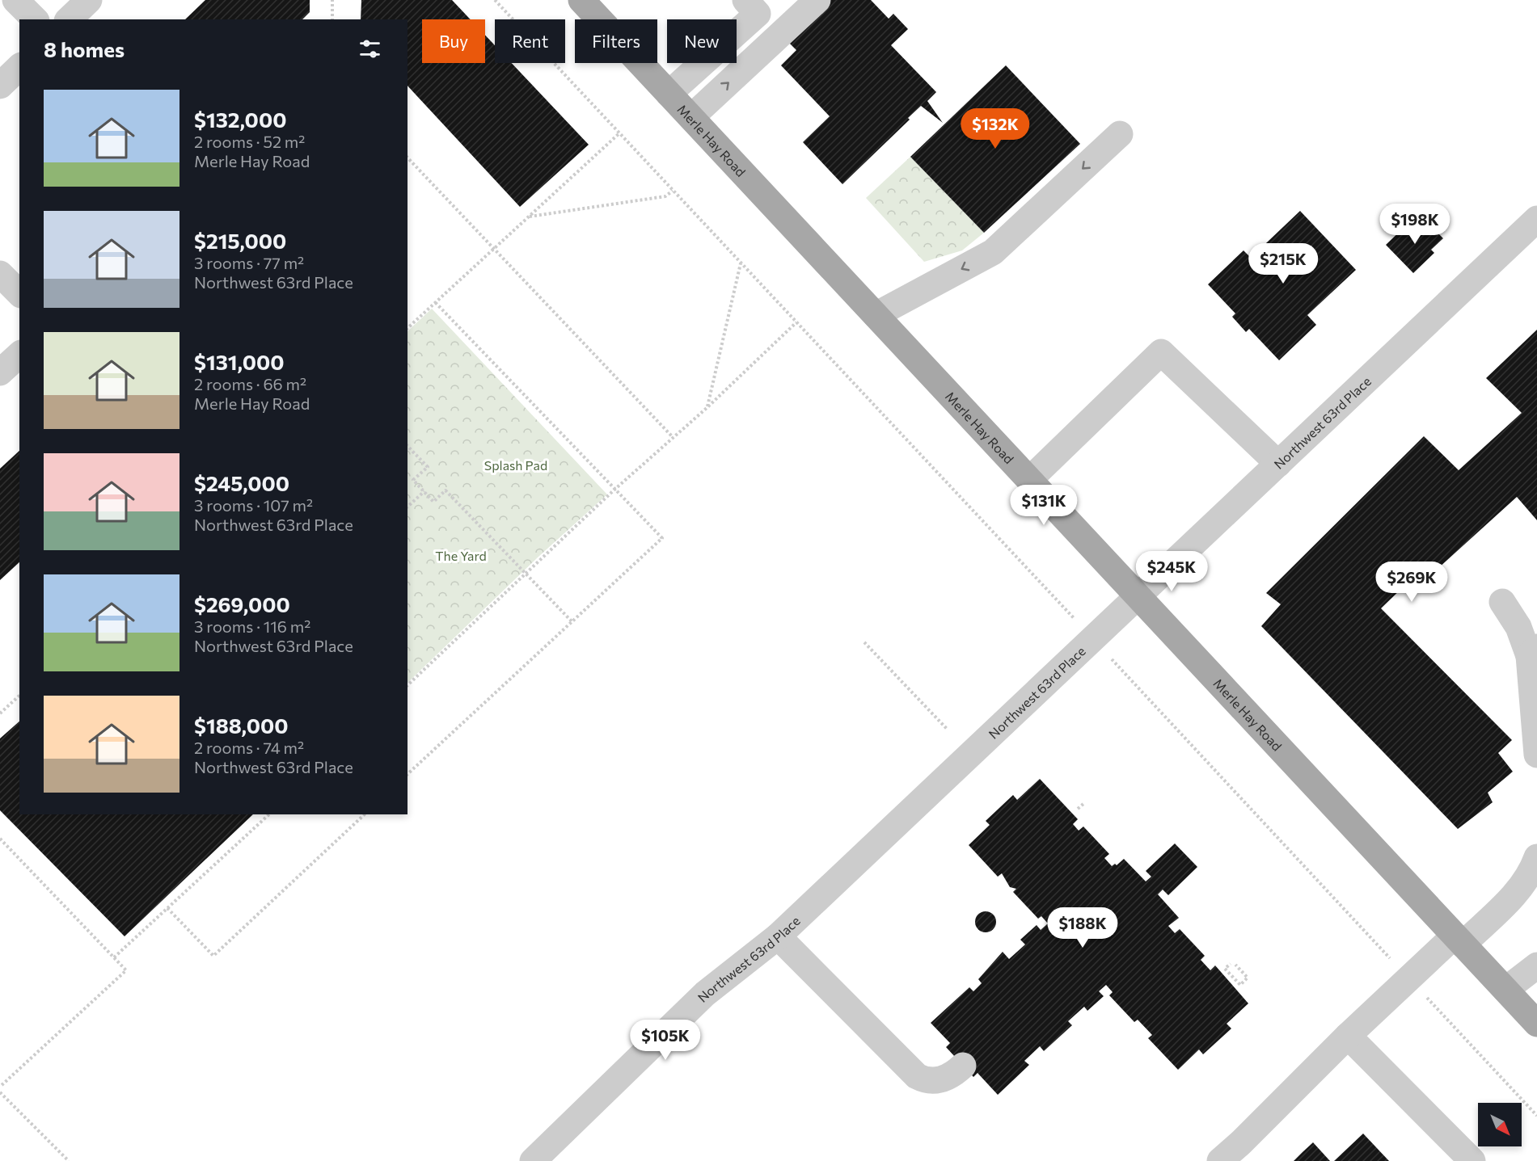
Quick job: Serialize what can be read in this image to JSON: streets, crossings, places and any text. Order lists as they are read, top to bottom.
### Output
{
  "streets": {
    "main road": ["Merle Hay Road"],
    "street": ["Northwest 63rd Place"]
  },
  "crossings": [
    ["Merle Hay Road", "Northwest 63rd Place"]
  ],
  "parks": ["Splash Pad", "The Yard"],
  "north": "bottom right",
  "page": {
    "chip": [
      "Buy",
      "Rent",
      "Filters",
      "New"
    ],
    "heading": "8 homes",
    "list": [
      {
        "name": "$132,000",
        "note": "2 rooms · 52 m² · Merle Hay Road"
      },
      {
        "name": "$215,000",
        "note": "3 rooms · 77 m² · Northwest 63rd Place"
      },
      {
        "name": "$131,000",
        "note": "2 rooms · 66 m² · Merle Hay Road"
      },
      {
        "name": "$245,000",
        "note": "3 rooms · 107 m² · Northwest 63rd Place"
      },
      {
        "name": "$269,000",
        "note": "3 rooms · 116 m² · Northwest 63rd Place"
      },
      {
        "name": "$188,000",
        "note": "2 rooms · 74 m² · Northwest 63rd Place"
      }
    ],
    "price": [
      "$132K",
      "$198K",
      "$215K",
      "$131K",
      "$245K",
      "$269K",
      "$188K",
      "$105K"
    ]
  }
}
